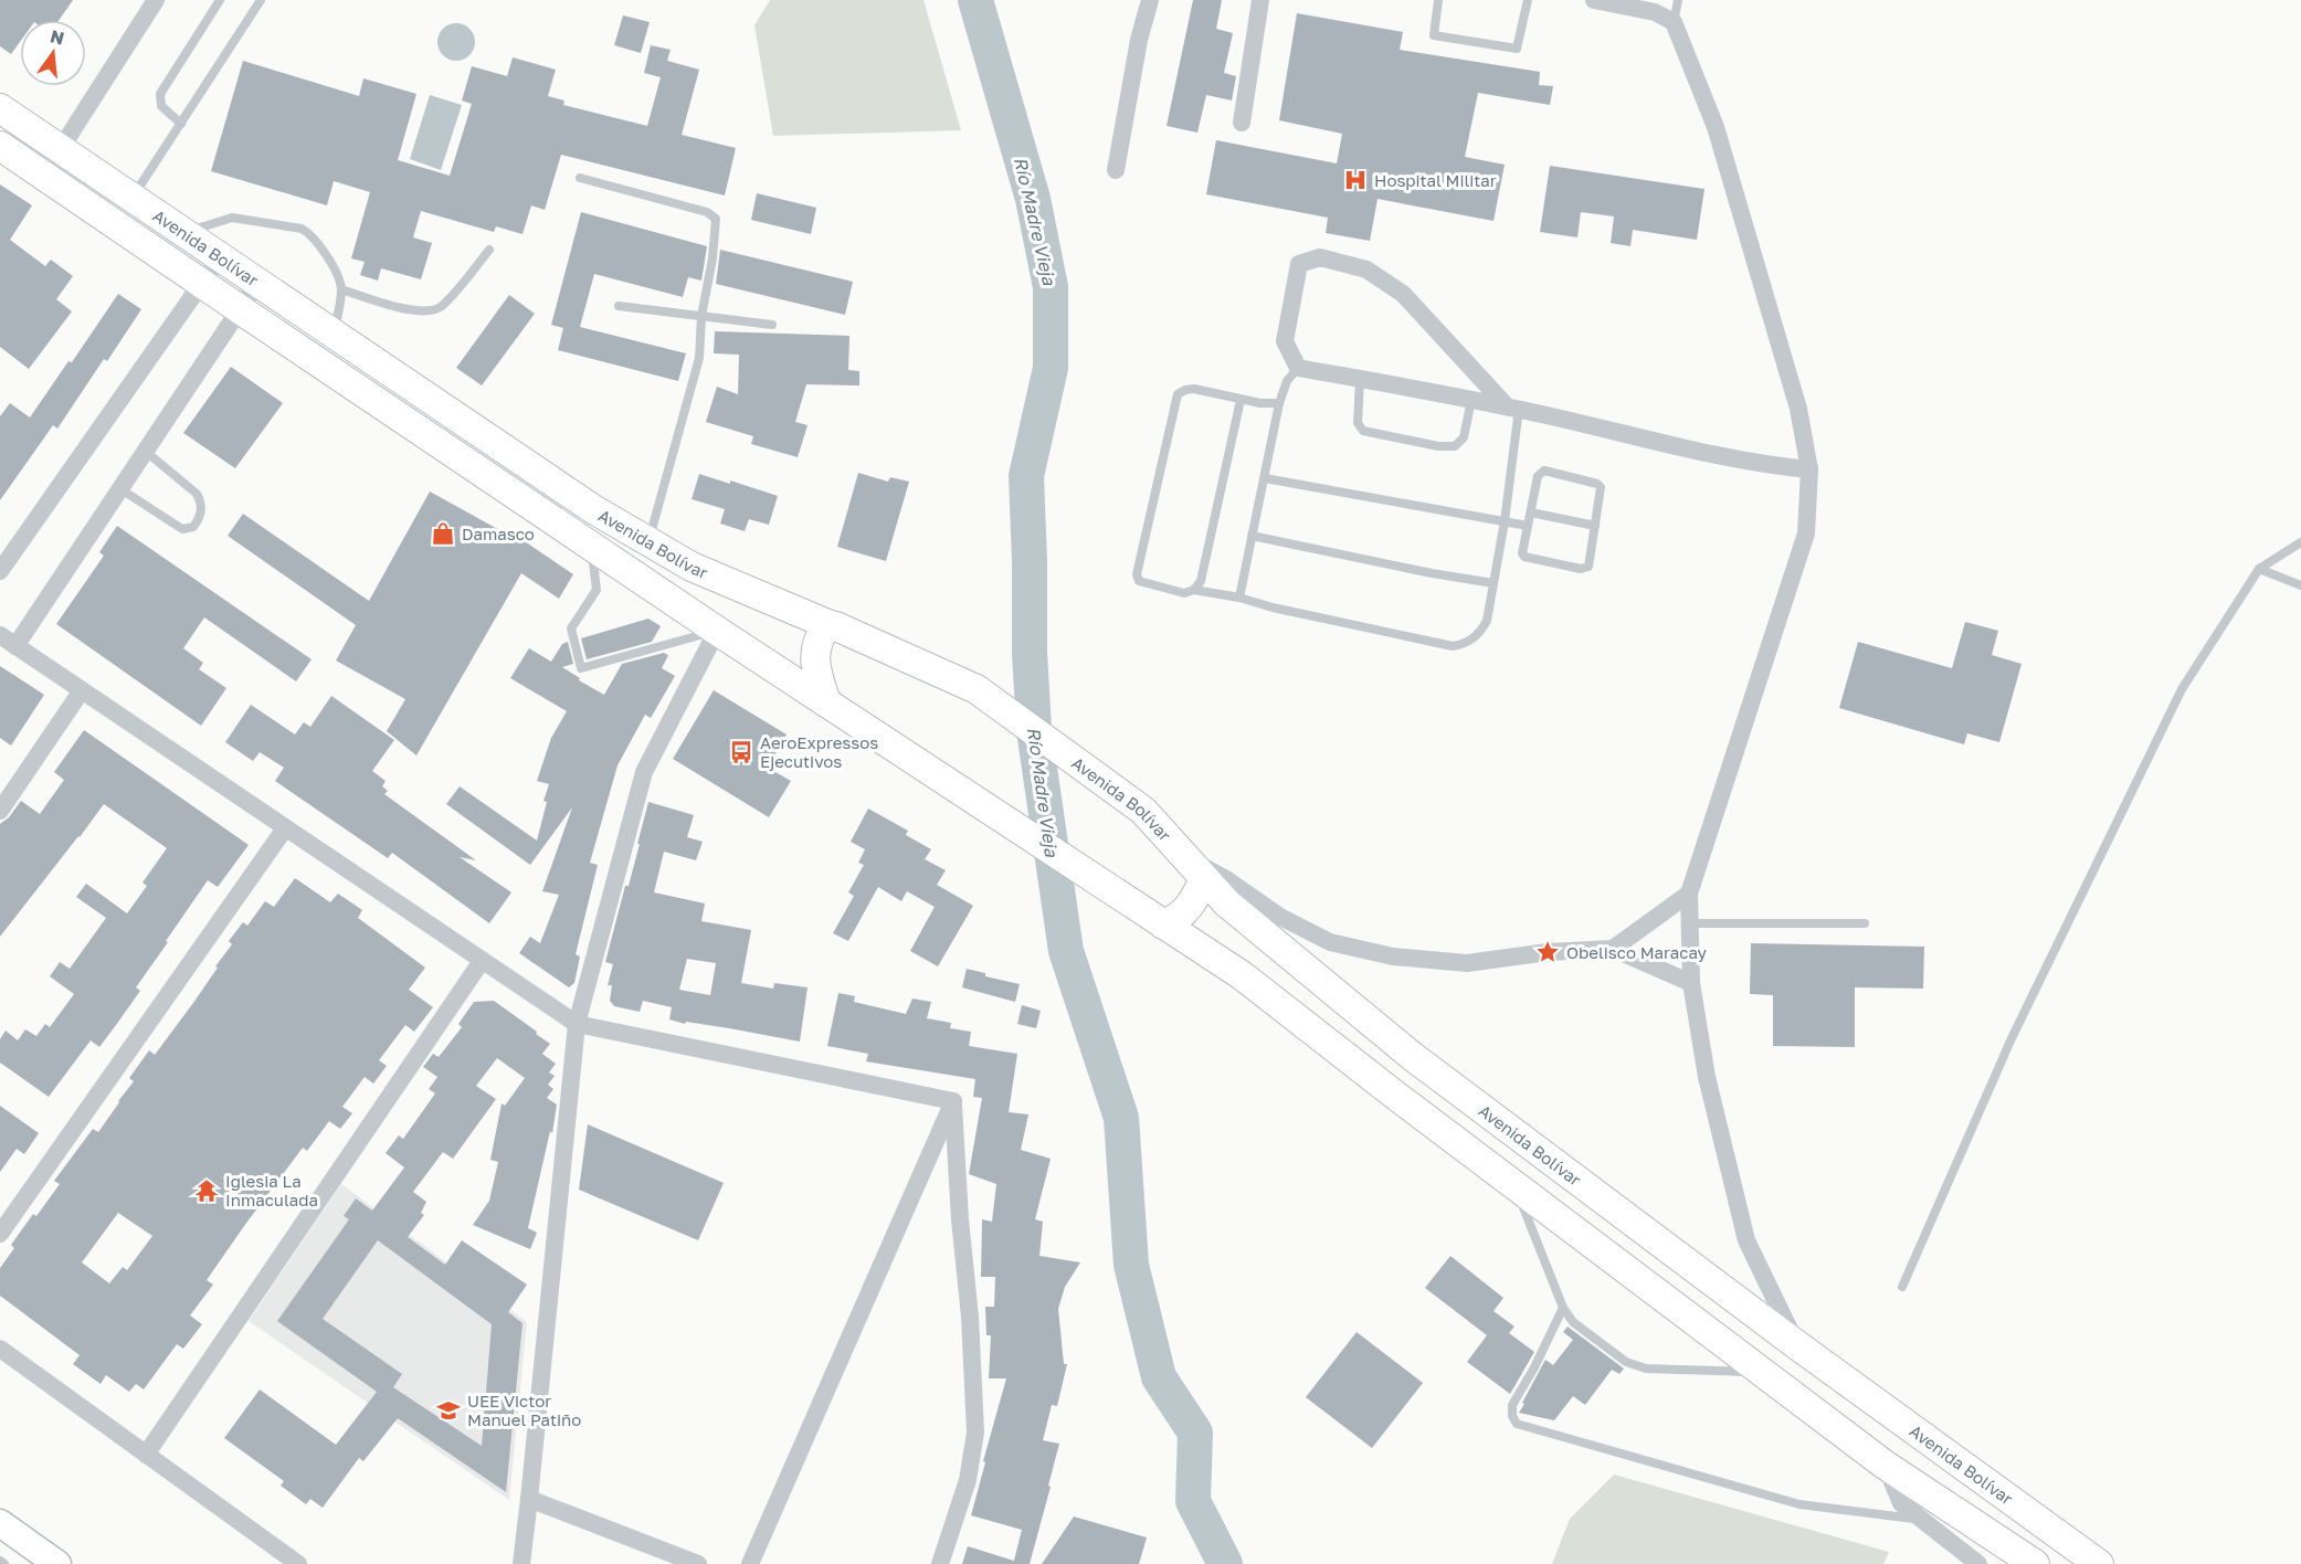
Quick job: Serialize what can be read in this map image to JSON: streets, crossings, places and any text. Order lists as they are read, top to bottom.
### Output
{
  "streets": {
    "main road": ["Avenida Bolívar"]
  },
  "water": ["Río Madre Vieja"],
  "places": {
    "hospital": ["Hospital Militar"],
    "shop": ["Damasco"],
    "bus stop": ["AeroExpressos Ejecutivos"],
    "place": ["Obelisco Maracay"],
    "temple": ["Iglesia La Inmaculada"],
    "school or university": ["UEE Victor Manuel Patiño"]
  },
  "north": "top"
}
